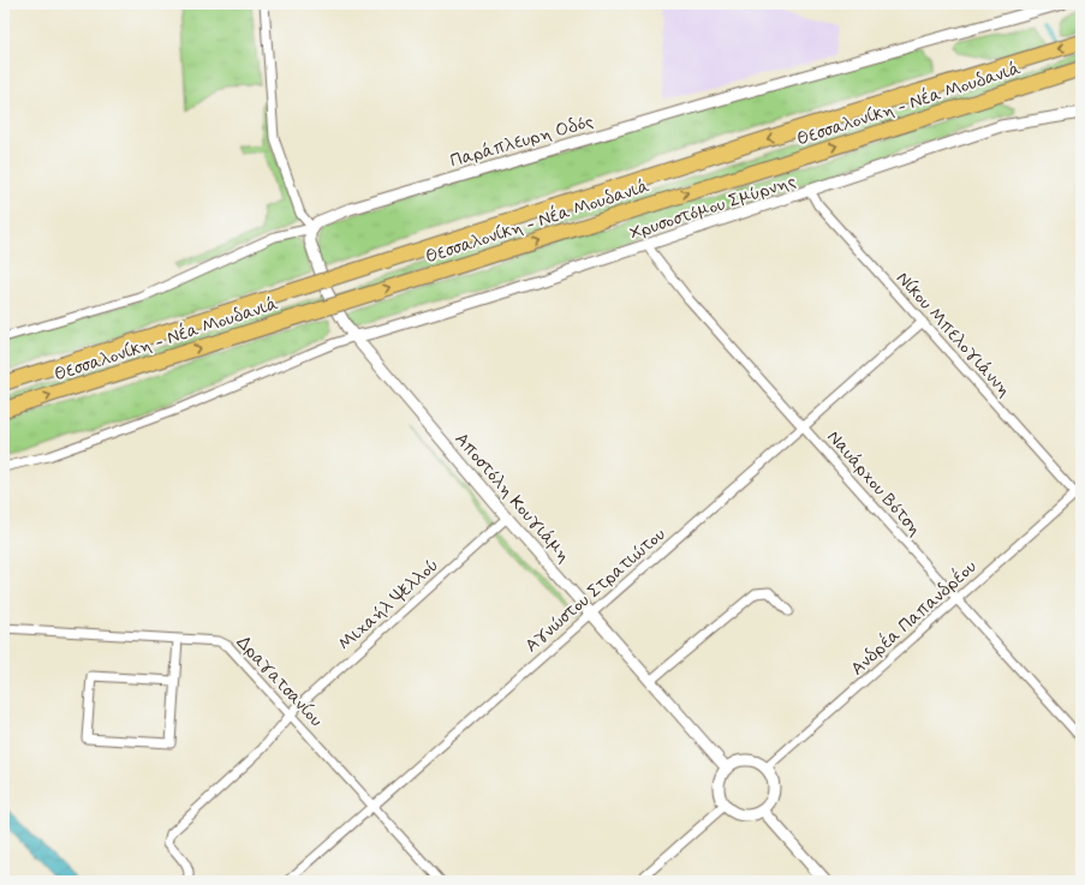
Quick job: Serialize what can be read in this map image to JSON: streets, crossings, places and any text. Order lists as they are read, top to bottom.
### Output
{
  "streets": {
    "highway": ["Θεσσαλονίκη - Νέα Μουδανιά"],
    "street": [
      "Παράπλευρη Οδός",
      "Χρυσοστόμου Σμύρνης",
      "Νίκου Μπελογιάννη",
      "Ναυάρχου Βότση",
      "Αποστόλη Κουγιάμη",
      "Αγνώστου Στρατιώτου",
      "Μιχαήλ Ψελλού",
      "Ανδρέα Παπανδρέου",
      "Δραγατσανίου"
    ]
  },
  "crossings": [
    ["Παράπλευρη Οδός", "Αποστόλη Κουγιάμη"],
    ["Χρυσοστόμου Σμύρνης", "Νίκου Μπελογιάννη"],
    ["Χρυσοστόμου Σμύρνης", "Ναυάρχου Βότση"],
    ["Χρυσοστόμου Σμύρνης", "Αποστόλη Κουγιάμη"],
    ["Νίκου Μπελογιάννη", "Αγνώστου Στρατιώτου"],
    ["Νίκου Μπελογιάννη", "Ανδρέα Παπανδρέου"],
    ["Ναυάρχου Βότση", "Αγνώστου Στρατιώτου"],
    ["Ναυάρχου Βότση", "Ανδρέα Παπανδρέου"],
    ["Αποστόλη Κουγιάμη", "Αγνώστου Στρατιώτου"],
    ["Αποστόλη Κουγιάμη", "Μιχαήλ Ψελλού"],
    ["Αποστόλη Κουγιάμη", "Ανδρέα Παπανδρέου"],
    ["Αγνώστου Στρατιώτου", "Δραγατσανίου"],
    ["Μιχαήλ Ψελλού", "Δραγατσανίου"]
  ]
}
